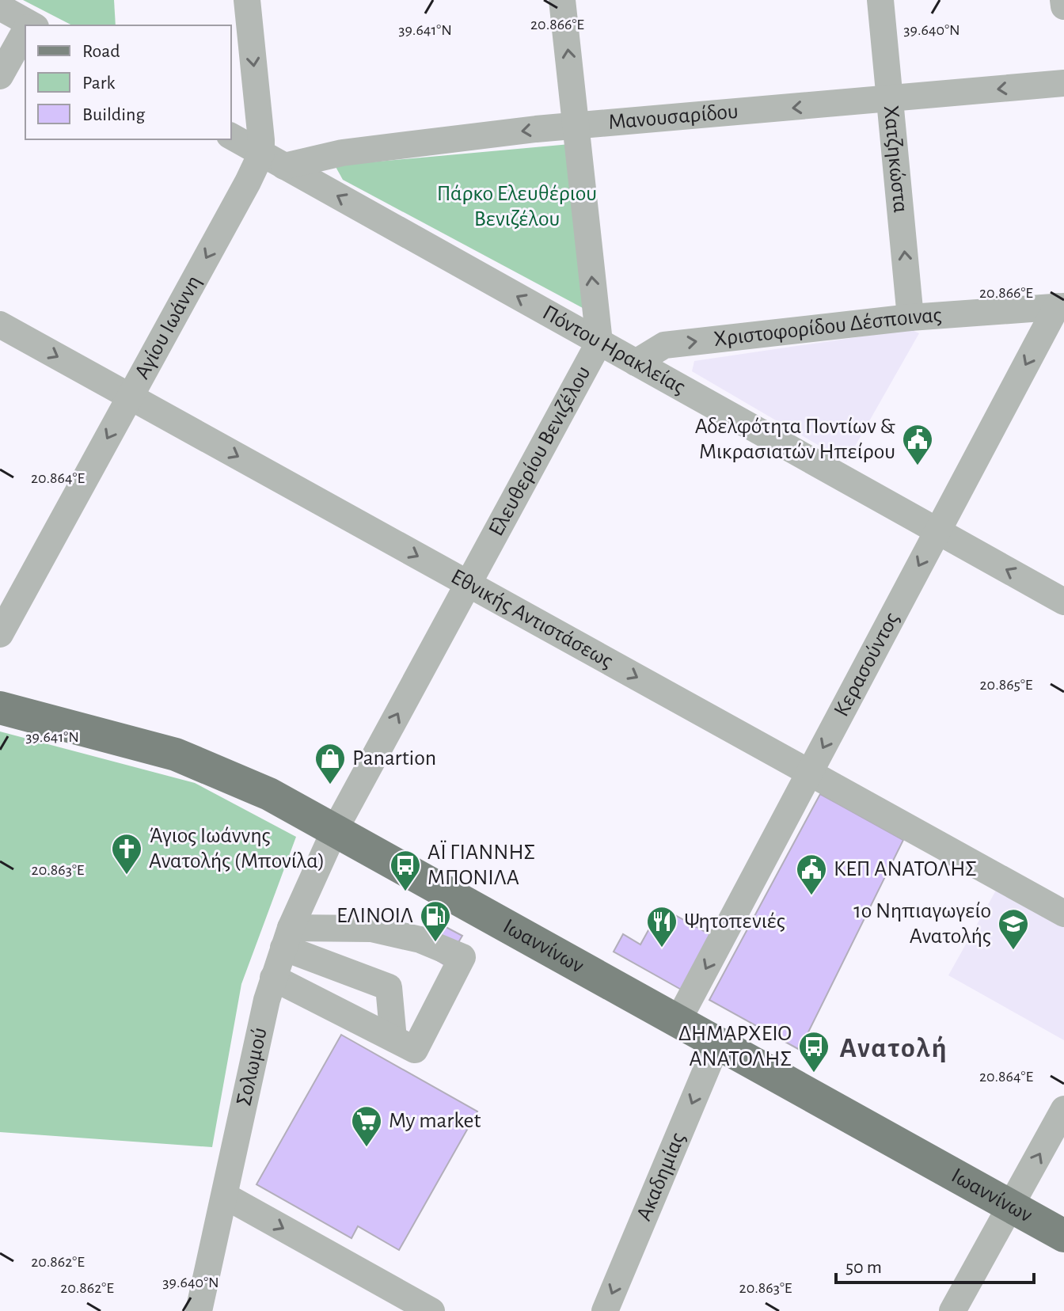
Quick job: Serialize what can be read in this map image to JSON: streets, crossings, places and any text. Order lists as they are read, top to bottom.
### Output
{
  "streets": {
    "main road": ["Ιωαννίνων"],
    "street": [
      "Μανουσαρίδου",
      "Χατζηκώστα",
      "Αγίου Ιωάννη",
      "Χριστοφορίδου Δέσποινας",
      "Πόντου Ηρακλείας",
      "Ελευθερίου Βενιζέλου",
      "Εθνικής Αντιστάσεως",
      "Κερασούντος",
      "Σολωμού",
      "Ακαδημίας"
    ]
  },
  "crossings": [
    ["Μανουσαρίδου", "Χατζηκώστα"],
    ["Μανουσαρίδου", "Πόντου Ηρακλείας"],
    ["Μανουσαρίδου", "Ελευθερίου Βενιζέλου"],
    ["Χατζηκώστα", "Χριστοφορίδου Δέσποινας"],
    ["Αγίου Ιωάννη", "Πόντου Ηρακλείας"],
    ["Αγίου Ιωάννη", "Εθνικής Αντιστάσεως"],
    ["Χριστοφορίδου Δέσποινας", "Πόντου Ηρακλείας"],
    ["Χριστοφορίδου Δέσποινας", "Κερασούντος"],
    ["Πόντου Ηρακλείας", "Ελευθερίου Βενιζέλου"],
    ["Πόντου Ηρακλείας", "Κερασούντος"],
    ["Ελευθερίου Βενιζέλου", "Εθνικής Αντιστάσεως"],
    ["Ελευθερίου Βενιζέλου", "Ιωαννίνων"],
    ["Ελευθερίου Βενιζέλου", "Σολωμού"],
    ["Εθνικής Αντιστάσεως", "Κερασούντος"],
    ["Κερασούντος", "Ιωαννίνων"],
    ["Ιωαννίνων", "Σολωμού"],
    ["Ιωαννίνων", "Ακαδημίας"]
  ],
  "one_way": [
    "Μανουσαρίδου",
    "Χατζηκώστα",
    "Αγίου Ιωάννη",
    "Χριστοφορίδου Δέσποινας",
    "Πόντου Ηρακλείας",
    "Ελευθερίου Βενιζέλου",
    "Εθνικής Αντιστάσεως",
    "Κερασούντος",
    "Ακαδημίας"
  ],
  "districts": ["Ανατολή"],
  "parks": ["Πάρκο Ελευθέριου Βενιζέλου"],
  "places": {
    "public building": ["Αδελφότητα Ποντίων & Μικρασιατών Ηπείρου", "ΚΕΠ ΑΝΑΤΟΛΗΣ"],
    "shop": ["Panartion"],
    "church": ["Άγιος Ιωάννης Ανατολής (Μπονίλα)"],
    "bus stop": ["ΑΪ ΓΙΑΝΝΗΣ ΜΠΟΝΙΛΑ", "ΔΗΜΑΡΧΕΙΟ ΑΝΑΤΟΛΗΣ"],
    "fuel station": ["ΕΛΙΝΟΙΛ"],
    "restaurant": ["Ψητοπενιές"],
    "school or university": ["1ο Νηπιαγωγείο Ανατολής"],
    "supermarket": ["My market"]
  },
  "legend": ["Road", "Park", "Building"],
  "scale_bar": "50 m",
  "coordinates": [
    "20.866°E",
    "39.641°N",
    "39.640°N",
    "20.864°E",
    "20.865°E",
    "20.863°E",
    "20.862°E"
  ]
}
